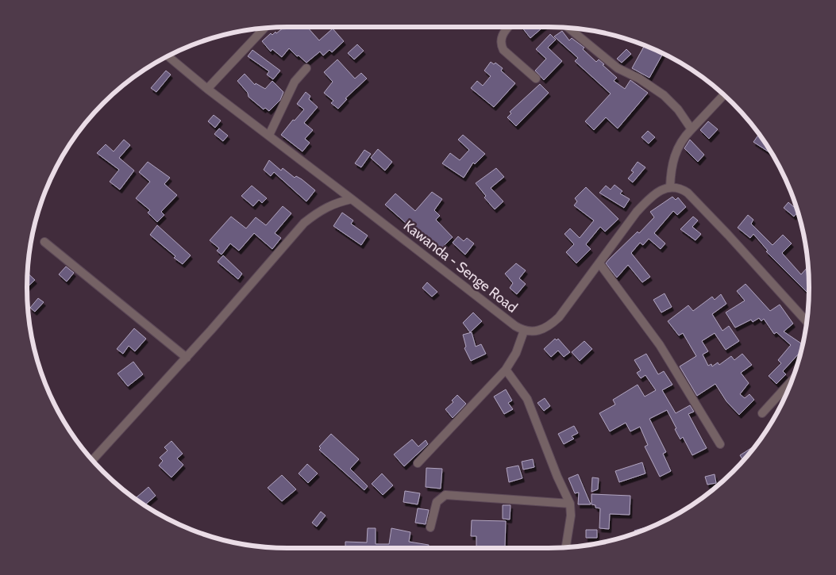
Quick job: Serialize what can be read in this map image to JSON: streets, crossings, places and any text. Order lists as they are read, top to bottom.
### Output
{
  "streets": {
    "street": ["Kawanda - Senge Road"]
  }
}
